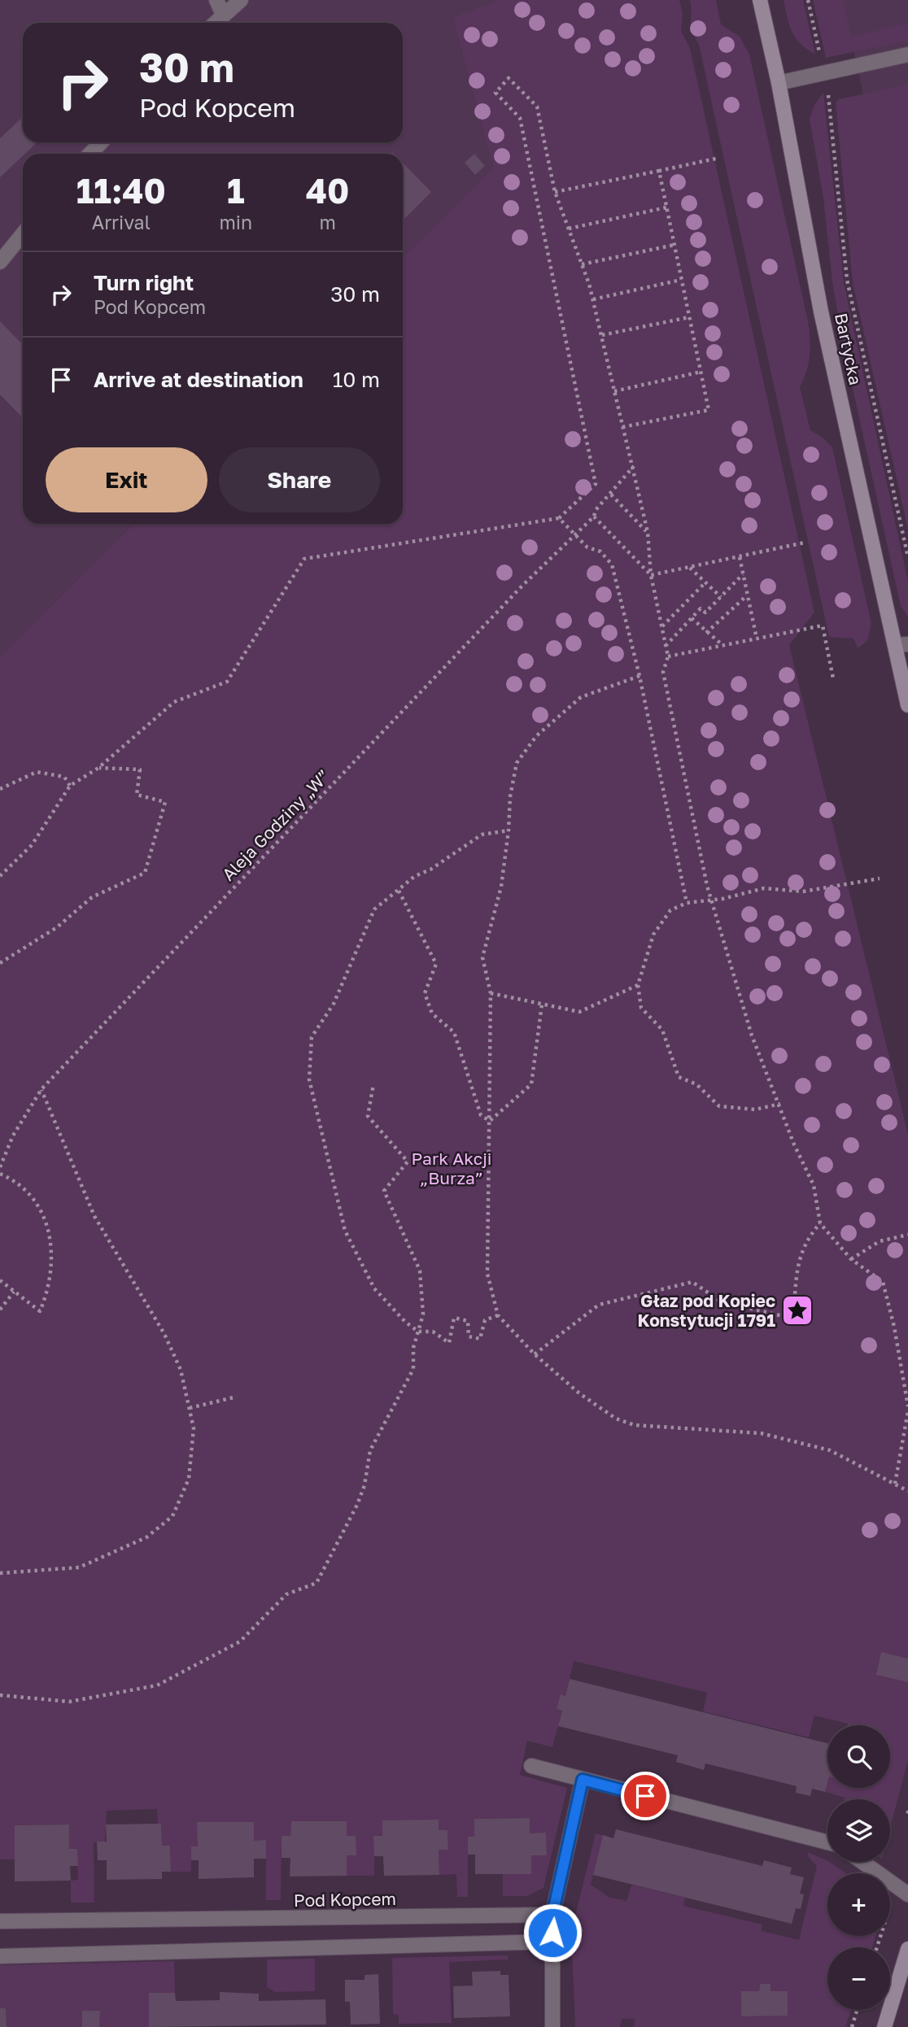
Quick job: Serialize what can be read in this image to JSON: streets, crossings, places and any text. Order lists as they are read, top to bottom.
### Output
{
  "streets": {
    "street": ["Bartycka", "Pod Kopcem"],
    "path": ["Aleja Godziny „W”"]
  },
  "parks": ["Park Akcji „Burza”"],
  "places": {
    "place": ["Głaz pod Kopiec Konstytucji 1791"]
  },
  "page": {
    "turn": ["30 m", "Pod Kopcem"],
    "eta": [
      "11:40",
      "Arrival",
      "1",
      "min",
      "40",
      "m"
    ],
    "list": [
      {
        "name": "Turn right",
        "note": "Pod Kopcem",
        "value": "30 m"
      },
      {
        "name": "Arrive at destination",
        "value": "10 m"
      }
    ],
    "buttons": ["Exit", "Share"],
    "map_buttons": ["+", "−"]
  }
}
